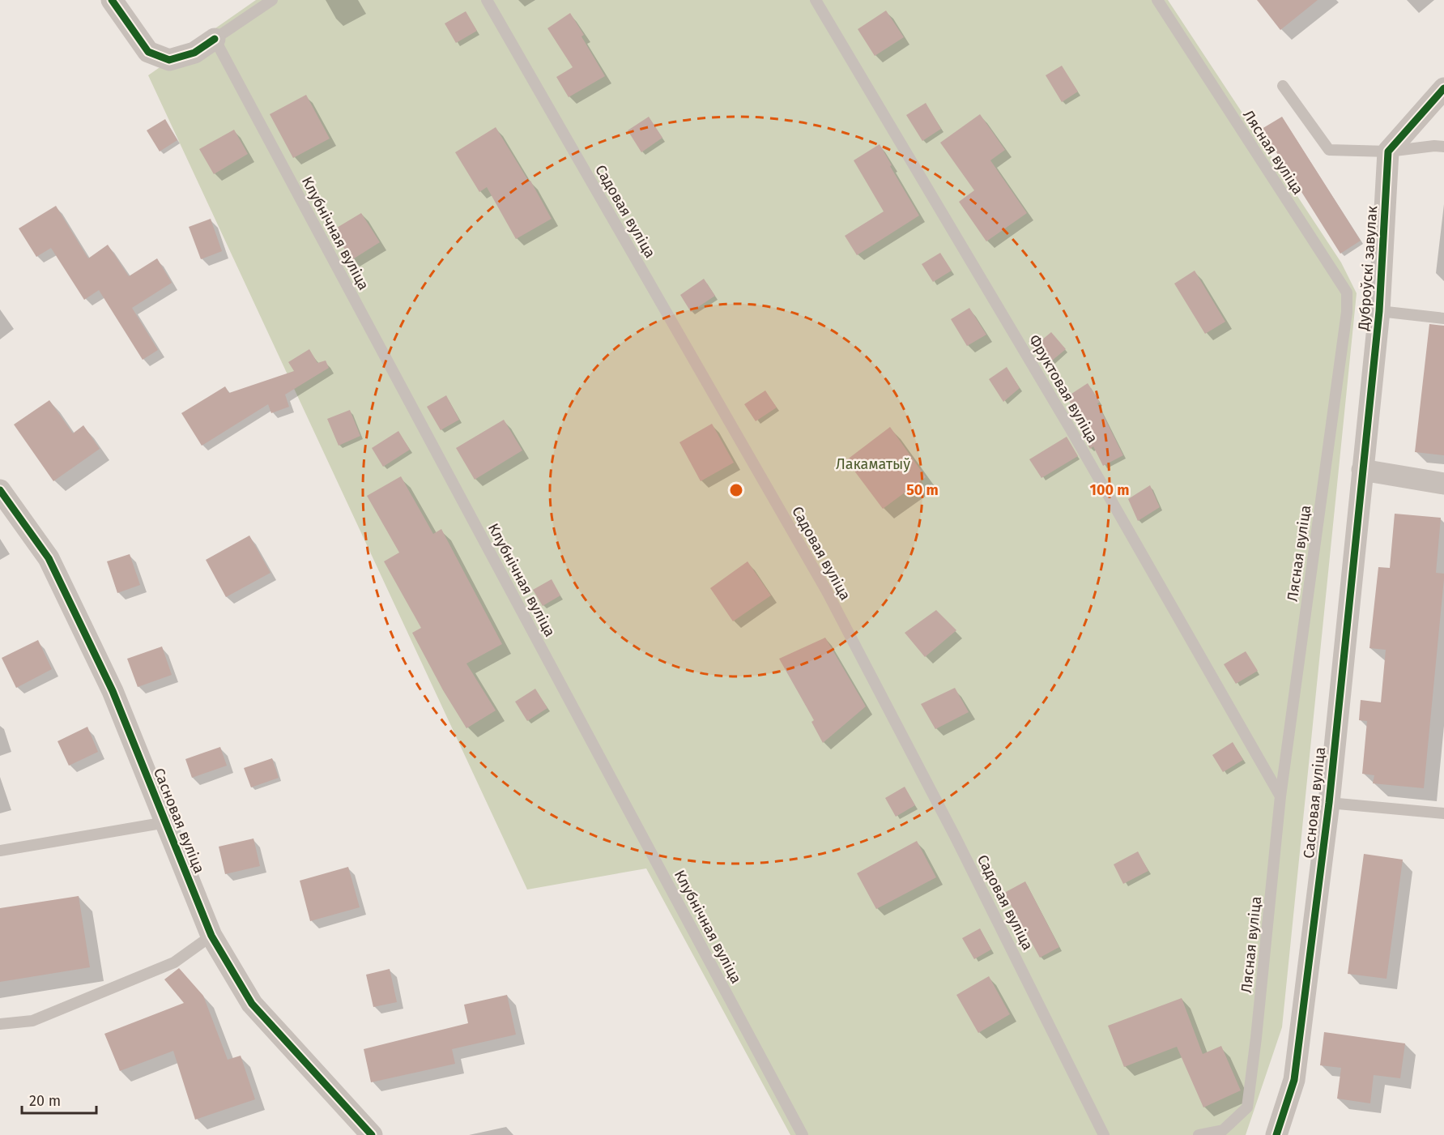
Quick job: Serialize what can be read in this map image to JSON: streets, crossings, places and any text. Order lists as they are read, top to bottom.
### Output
{
  "streets": {
    "street": ["Дуброўскі завулак", "Сасновая вуліца"],
    "lane": [
      "Лясная вуліца",
      "Садовая вуліца",
      "Клубнічная вуліца",
      "Фруктовая вуліца"
    ]
  },
  "crossings": [
    ["Лясная вуліца", "Фруктовая вуліца"],
    ["Дуброўскі завулак", "Сасновая вуліца"]
  ],
  "parks": ["Лакаматыў"],
  "scale_bar": "20 m",
  "rings": ["50 m", "100 m"]
}
